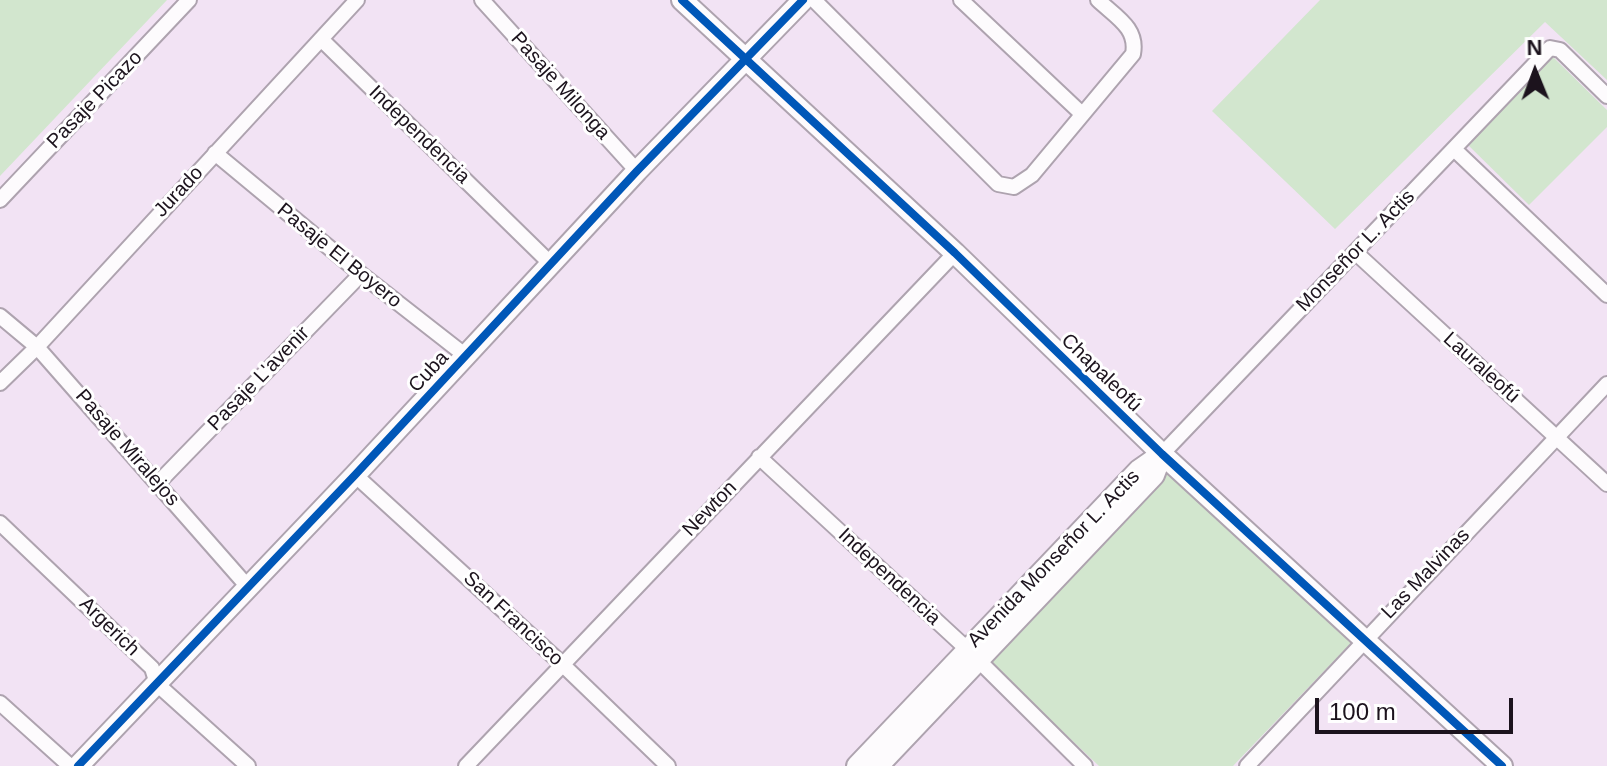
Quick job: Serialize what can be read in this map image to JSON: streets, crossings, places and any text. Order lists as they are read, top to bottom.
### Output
{
  "streets": {
    "street": [
      "Pasaje Milonga",
      "Pasaje Picazo",
      "Independencia",
      "Jurado",
      "Monseñor L. Actis",
      "Pasaje El Boyero",
      "Lauraleofú",
      "Cuba",
      "Chapaleofú",
      "Pasaje L'avenir",
      "Pasaje Miralejos",
      "Newton",
      "Avenida Monseñor L. Actis",
      "Las Malvinas",
      "San Francisco",
      "Argerich"
    ]
  },
  "crossings": [
    ["Pasaje Milonga", "Cuba"],
    ["Independencia", "Jurado"],
    ["Independencia", "Cuba"],
    ["Independencia", "Newton"],
    ["Independencia", "Avenida Monseñor L. Actis"],
    ["Jurado", "Pasaje El Boyero"],
    ["Jurado", "Pasaje Miralejos"],
    ["Monseñor L. Actis", "Lauraleofú"],
    ["Monseñor L. Actis", "Chapaleofú"],
    ["Monseñor L. Actis", "Avenida Monseñor L. Actis"],
    ["Pasaje El Boyero", "Cuba"],
    ["Pasaje El Boyero", "Pasaje L'avenir"],
    ["Lauraleofú", "Las Malvinas"],
    ["Cuba", "Chapaleofú"],
    ["Cuba", "Pasaje Miralejos"],
    ["Cuba", "San Francisco"],
    ["Cuba", "Argerich"],
    ["Chapaleofú", "Newton"],
    ["Chapaleofú", "Avenida Monseñor L. Actis"],
    ["Chapaleofú", "Las Malvinas"],
    ["Pasaje L'avenir", "Pasaje Miralejos"],
    ["Newton", "San Francisco"]
  ],
  "scale_bar": "100 m",
  "north": "top"
}
